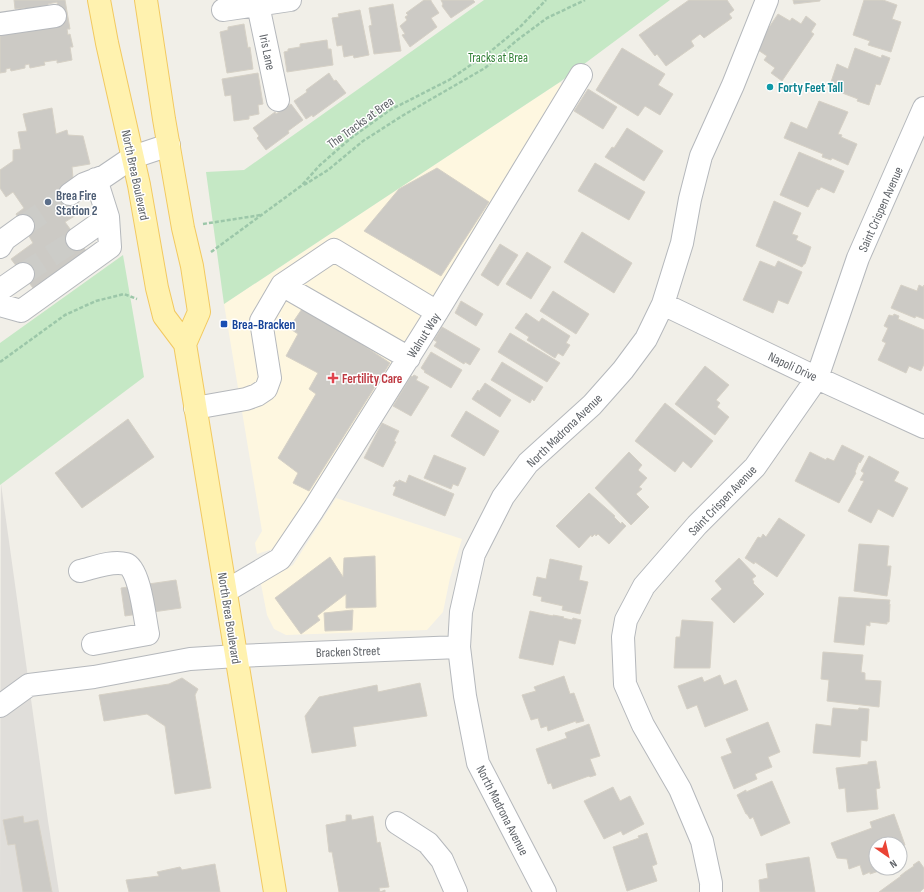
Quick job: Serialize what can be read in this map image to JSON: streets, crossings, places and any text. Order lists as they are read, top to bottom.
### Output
{
  "streets": {
    "main road": ["North Brea Boulevard"],
    "street": [
      "Iris Lane",
      "Saint Crispen Avenue",
      "Walnut Way",
      "Napoli Drive",
      "North Madrona Avenue",
      "Bracken Street"
    ],
    "path": ["The Tracks at Brea"]
  },
  "crossings": [
    ["North Brea Boulevard", "Walnut Way"],
    ["North Brea Boulevard", "Bracken Street"],
    ["Saint Crispen Avenue", "Napoli Drive"],
    ["Napoli Drive", "North Madrona Avenue"],
    ["North Madrona Avenue", "Bracken Street"]
  ],
  "parks": ["Tracks at Brea"],
  "places": {
    "other": ["Forty Feet Tall", "Brea Fire Station 2"],
    "transit": ["Brea-Bracken"],
    "health": ["Fertility Care"]
  },
  "north": "bottom right"
}
